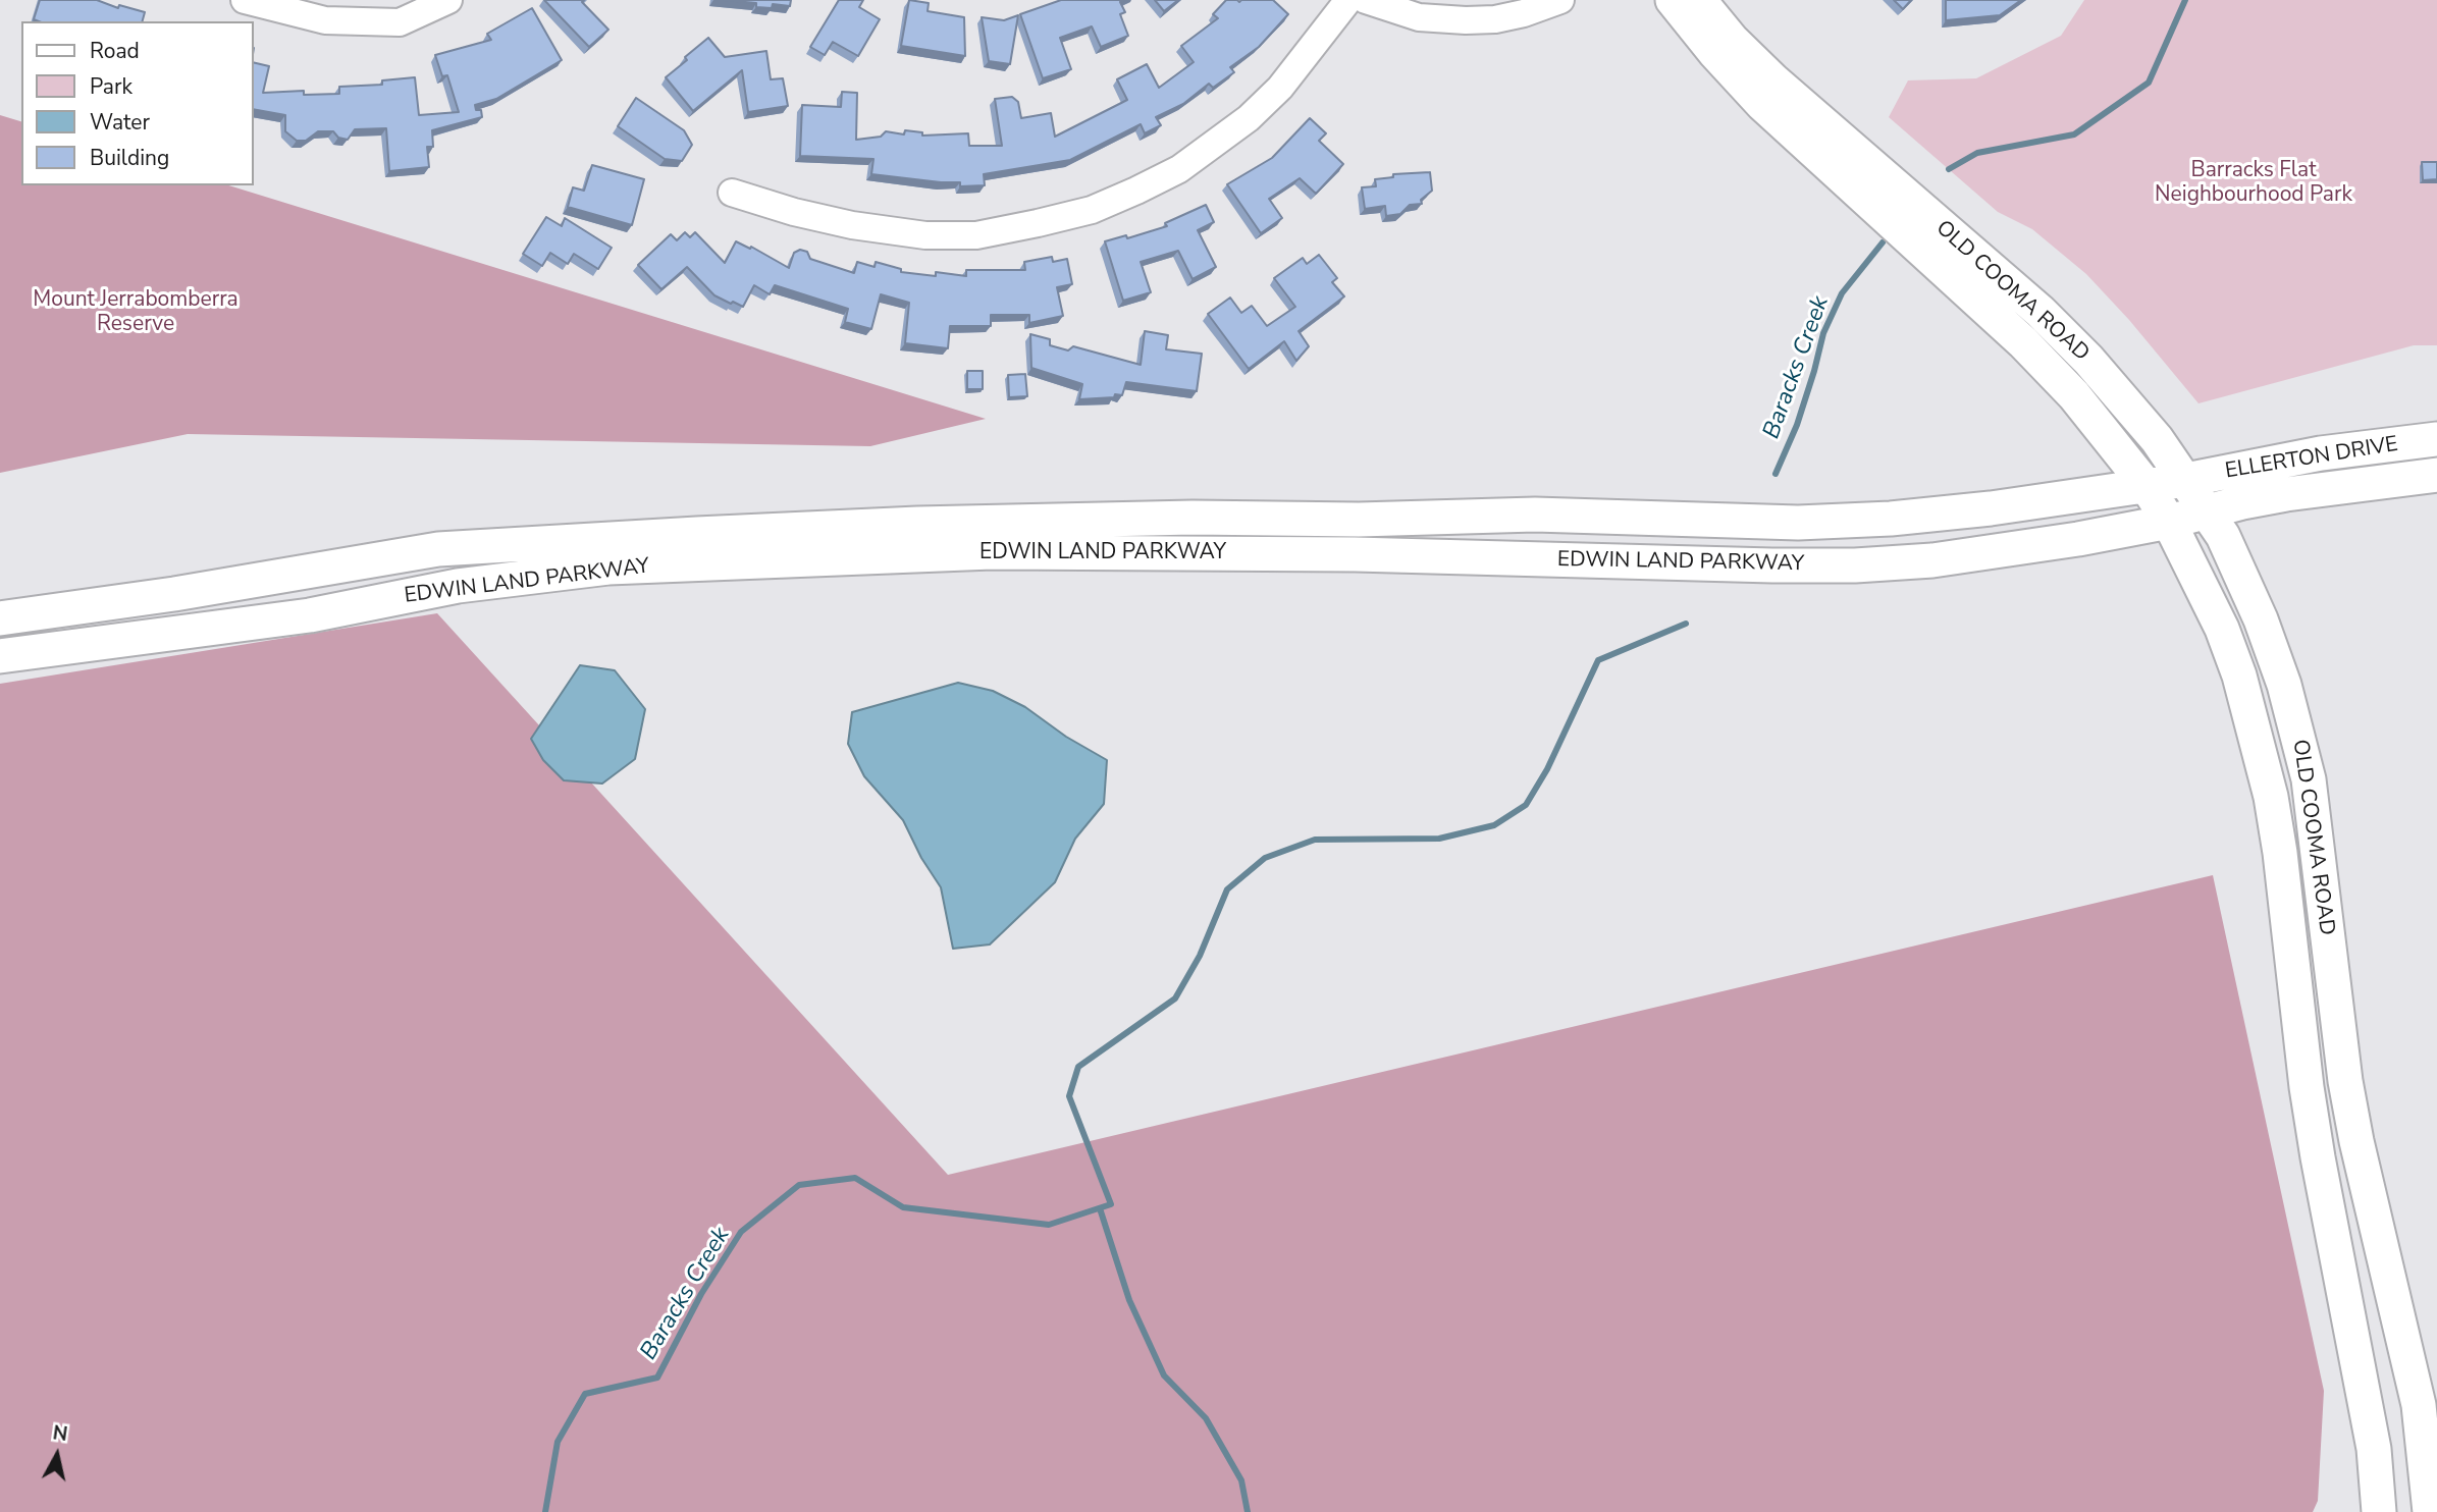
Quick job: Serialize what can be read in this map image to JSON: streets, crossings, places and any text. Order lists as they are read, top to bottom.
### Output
{
  "streets": {
    "main road": ["OLD COOMA ROAD", "ELLERTON DRIVE", "EDWIN LAND PARKWAY"]
  },
  "crossings": [
    ["OLD COOMA ROAD", "ELLERTON DRIVE"],
    ["OLD COOMA ROAD", "EDWIN LAND PARKWAY"],
    ["ELLERTON DRIVE", "EDWIN LAND PARKWAY"]
  ],
  "water": ["Baracks Creek"],
  "parks": ["Barracks Flat Neighbourhood Park", "Mount Jerrabomberra Reserve"],
  "legend": [
    "Road",
    "Park",
    "Water",
    "Building"
  ],
  "north": "top"
}
